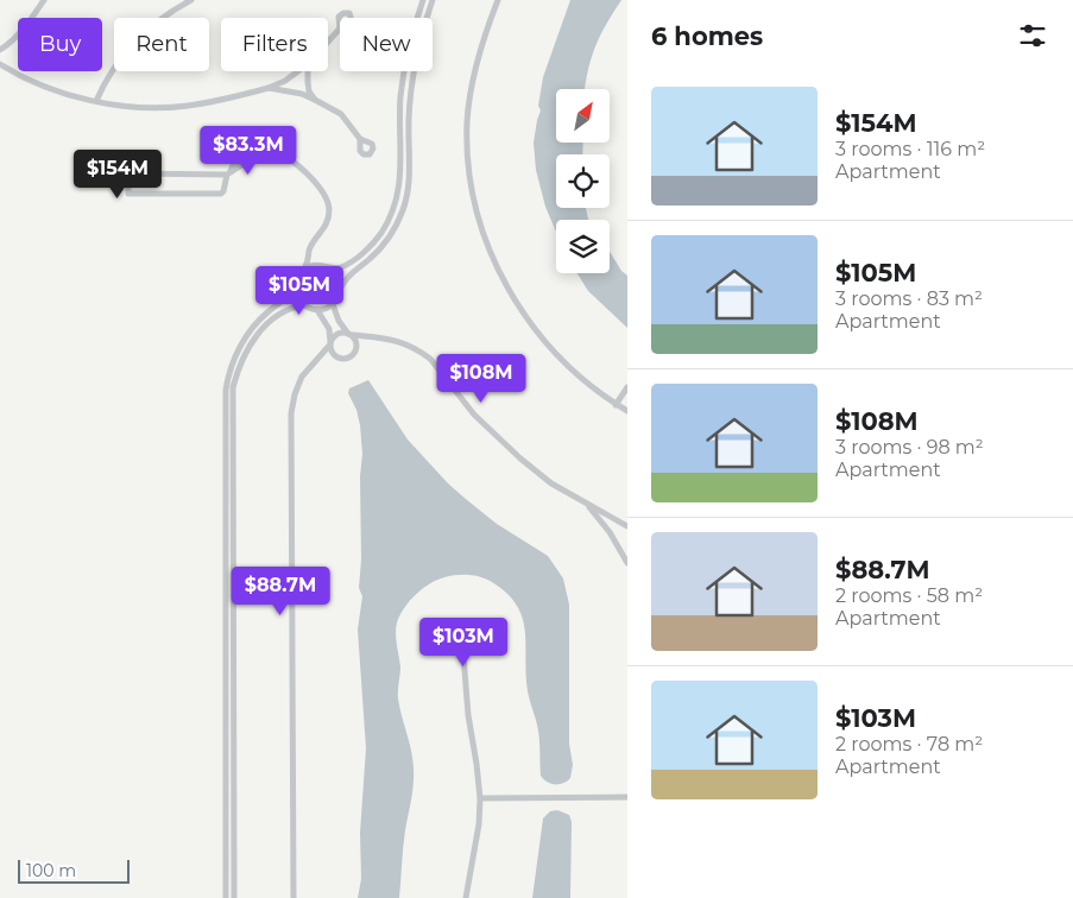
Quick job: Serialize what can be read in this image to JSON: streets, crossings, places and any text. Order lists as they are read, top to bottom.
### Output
{
  "scale_bar": "100 m",
  "north": "top right",
  "page": {
    "heading": "6 homes",
    "chip": [
      "Buy",
      "Rent",
      "Filters",
      "New"
    ],
    "list": [
      {
        "name": "$154M",
        "note": "3 rooms · 116 m² · Apartment"
      },
      {
        "name": "$105M",
        "note": "3 rooms · 83 m² · Apartment"
      },
      {
        "name": "$108M",
        "note": "3 rooms · 98 m² · Apartment"
      },
      {
        "name": "$88.7M",
        "note": "2 rooms · 58 m² · Apartment"
      },
      {
        "name": "$103M",
        "note": "2 rooms · 78 m² · Apartment"
      }
    ],
    "price": [
      "$83.3M",
      "$154M",
      "$105M",
      "$108M",
      "$88.7M",
      "$103M"
    ],
    "scale": "100 m"
  }
}
